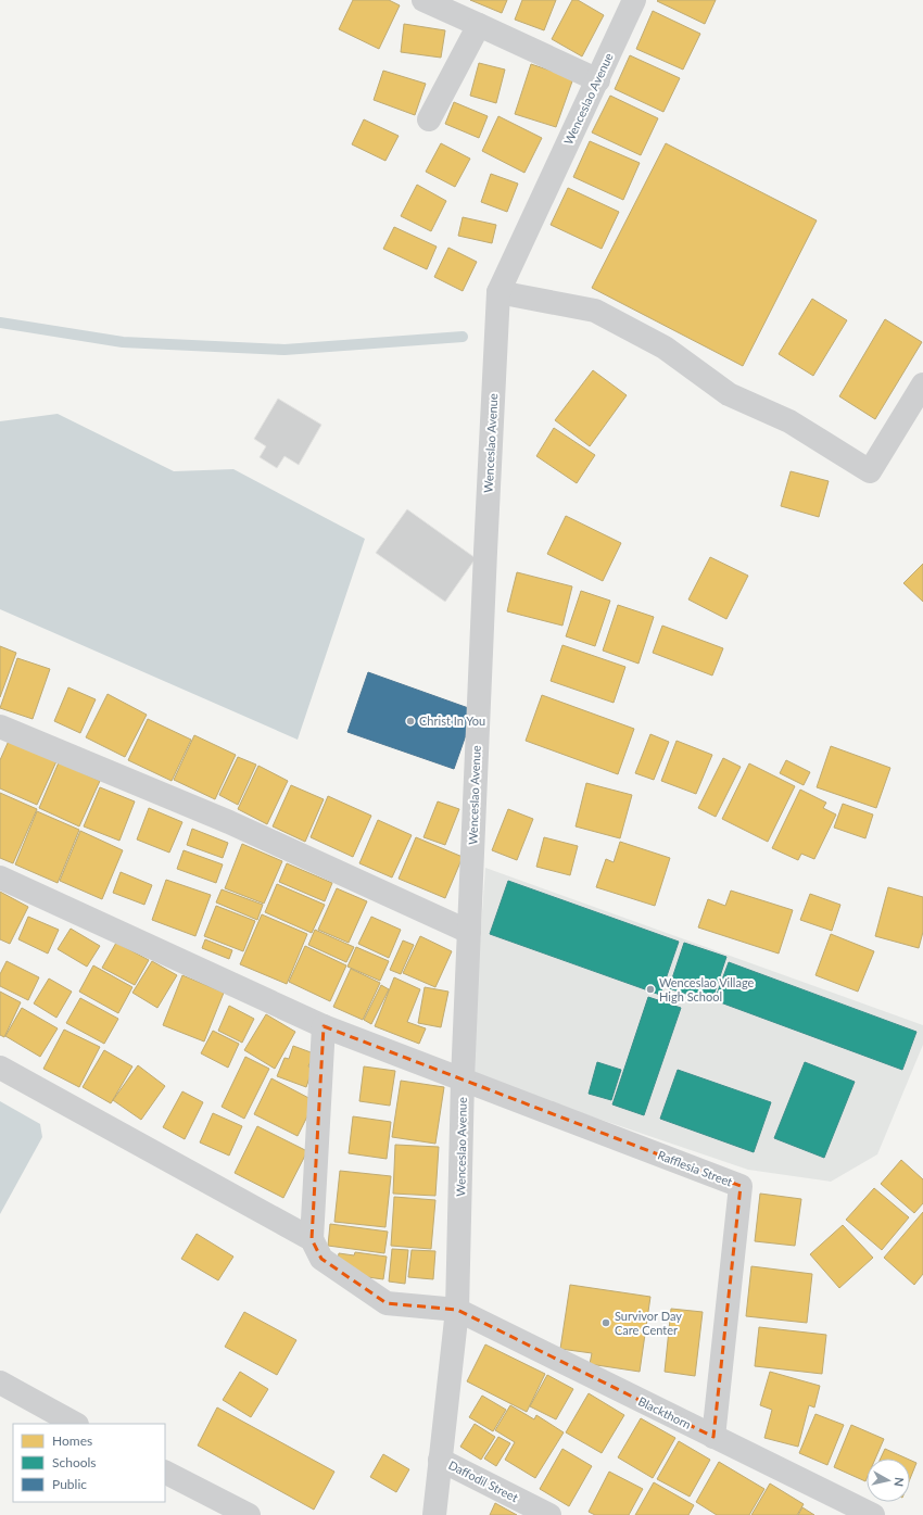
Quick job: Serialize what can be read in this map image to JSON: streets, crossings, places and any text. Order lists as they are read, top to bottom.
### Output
{
  "streets": {
    "street": [
      "Wenceslao Avenue",
      "Rafflesia Street",
      "Blackthorn",
      "Daffodil Street"
    ]
  },
  "crossings": [
    ["Wenceslao Avenue", "Rafflesia Street"],
    ["Wenceslao Avenue", "Blackthorn"],
    ["Wenceslao Avenue", "Daffodil Street"],
    ["Rafflesia Street", "Blackthorn"]
  ],
  "places": ["Christ In You", "Wenceslao Village High School", "Survivor Day Care Center"],
  "legend": ["Homes", "Schools", "Public"],
  "north": "right"
}
